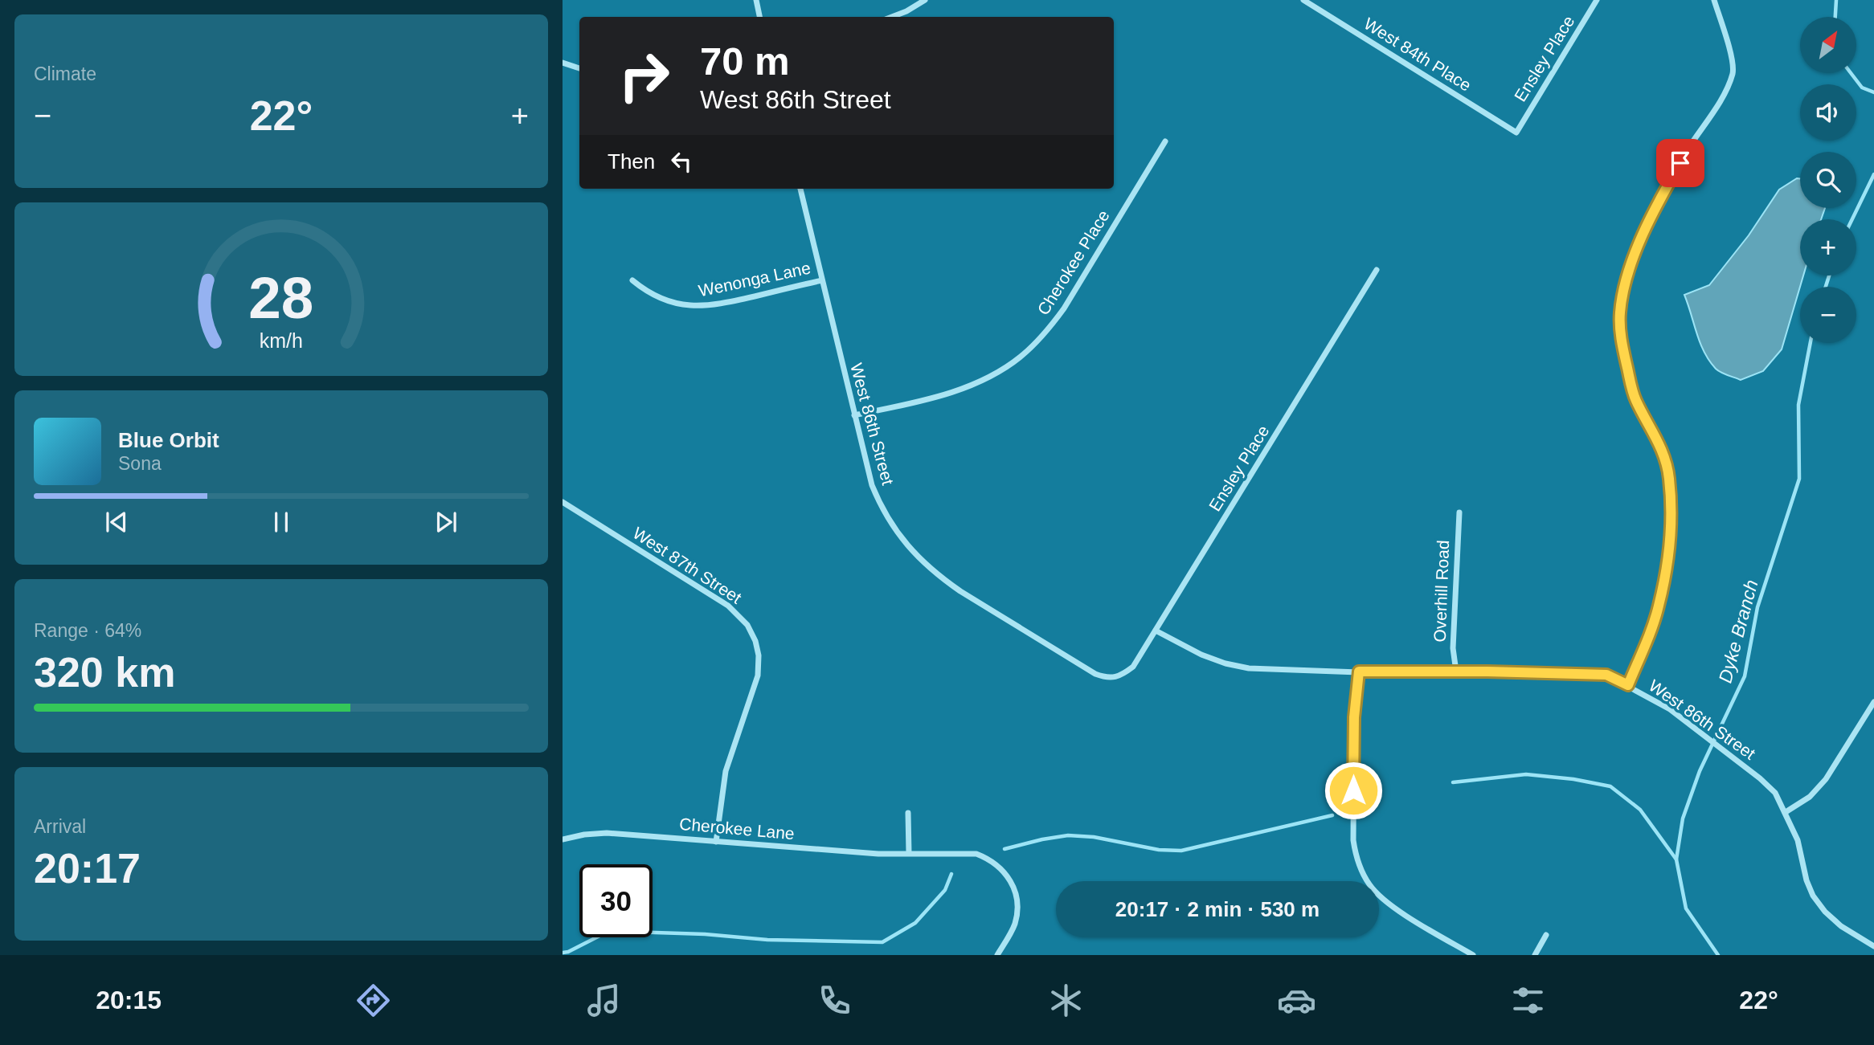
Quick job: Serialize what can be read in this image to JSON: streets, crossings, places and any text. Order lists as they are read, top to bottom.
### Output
{
  "streets": {
    "street": [
      "West 84th Place",
      "Ensley Place",
      "Cherokee Place",
      "Wenonga Lane",
      "West 86th Street",
      "West 87th Street",
      "Overhill Road",
      "Cherokee Lane"
    ]
  },
  "crossings": [
    ["West 84th Place", "Ensley Place"],
    ["Ensley Place", "West 86th Street"],
    ["Cherokee Place", "West 86th Street"],
    ["Wenonga Lane", "West 86th Street"],
    ["West 86th Street", "Overhill Road"],
    ["West 87th Street", "Cherokee Lane"]
  ],
  "water": ["Dyke Branch"],
  "north": "top right",
  "page": {
    "tile": [
      "Climate",
      ["Range · 64%", "320 km"],
      ["Arrival", "20:17"]
    ],
    "map_buttons": ["+", "−"],
    "turn": ["70 m", "West 86th Street"],
    "heat": ["−", "22°", "+"],
    "then": "Then",
    "song": ["Blue Orbit", "Sona"],
    "limit": "30",
    "trip": "20:17 · 2 min · 530 m",
    "tabs": ["20:15", "22°"],
    "gauge": ["28", "km/h"]
  }
}
